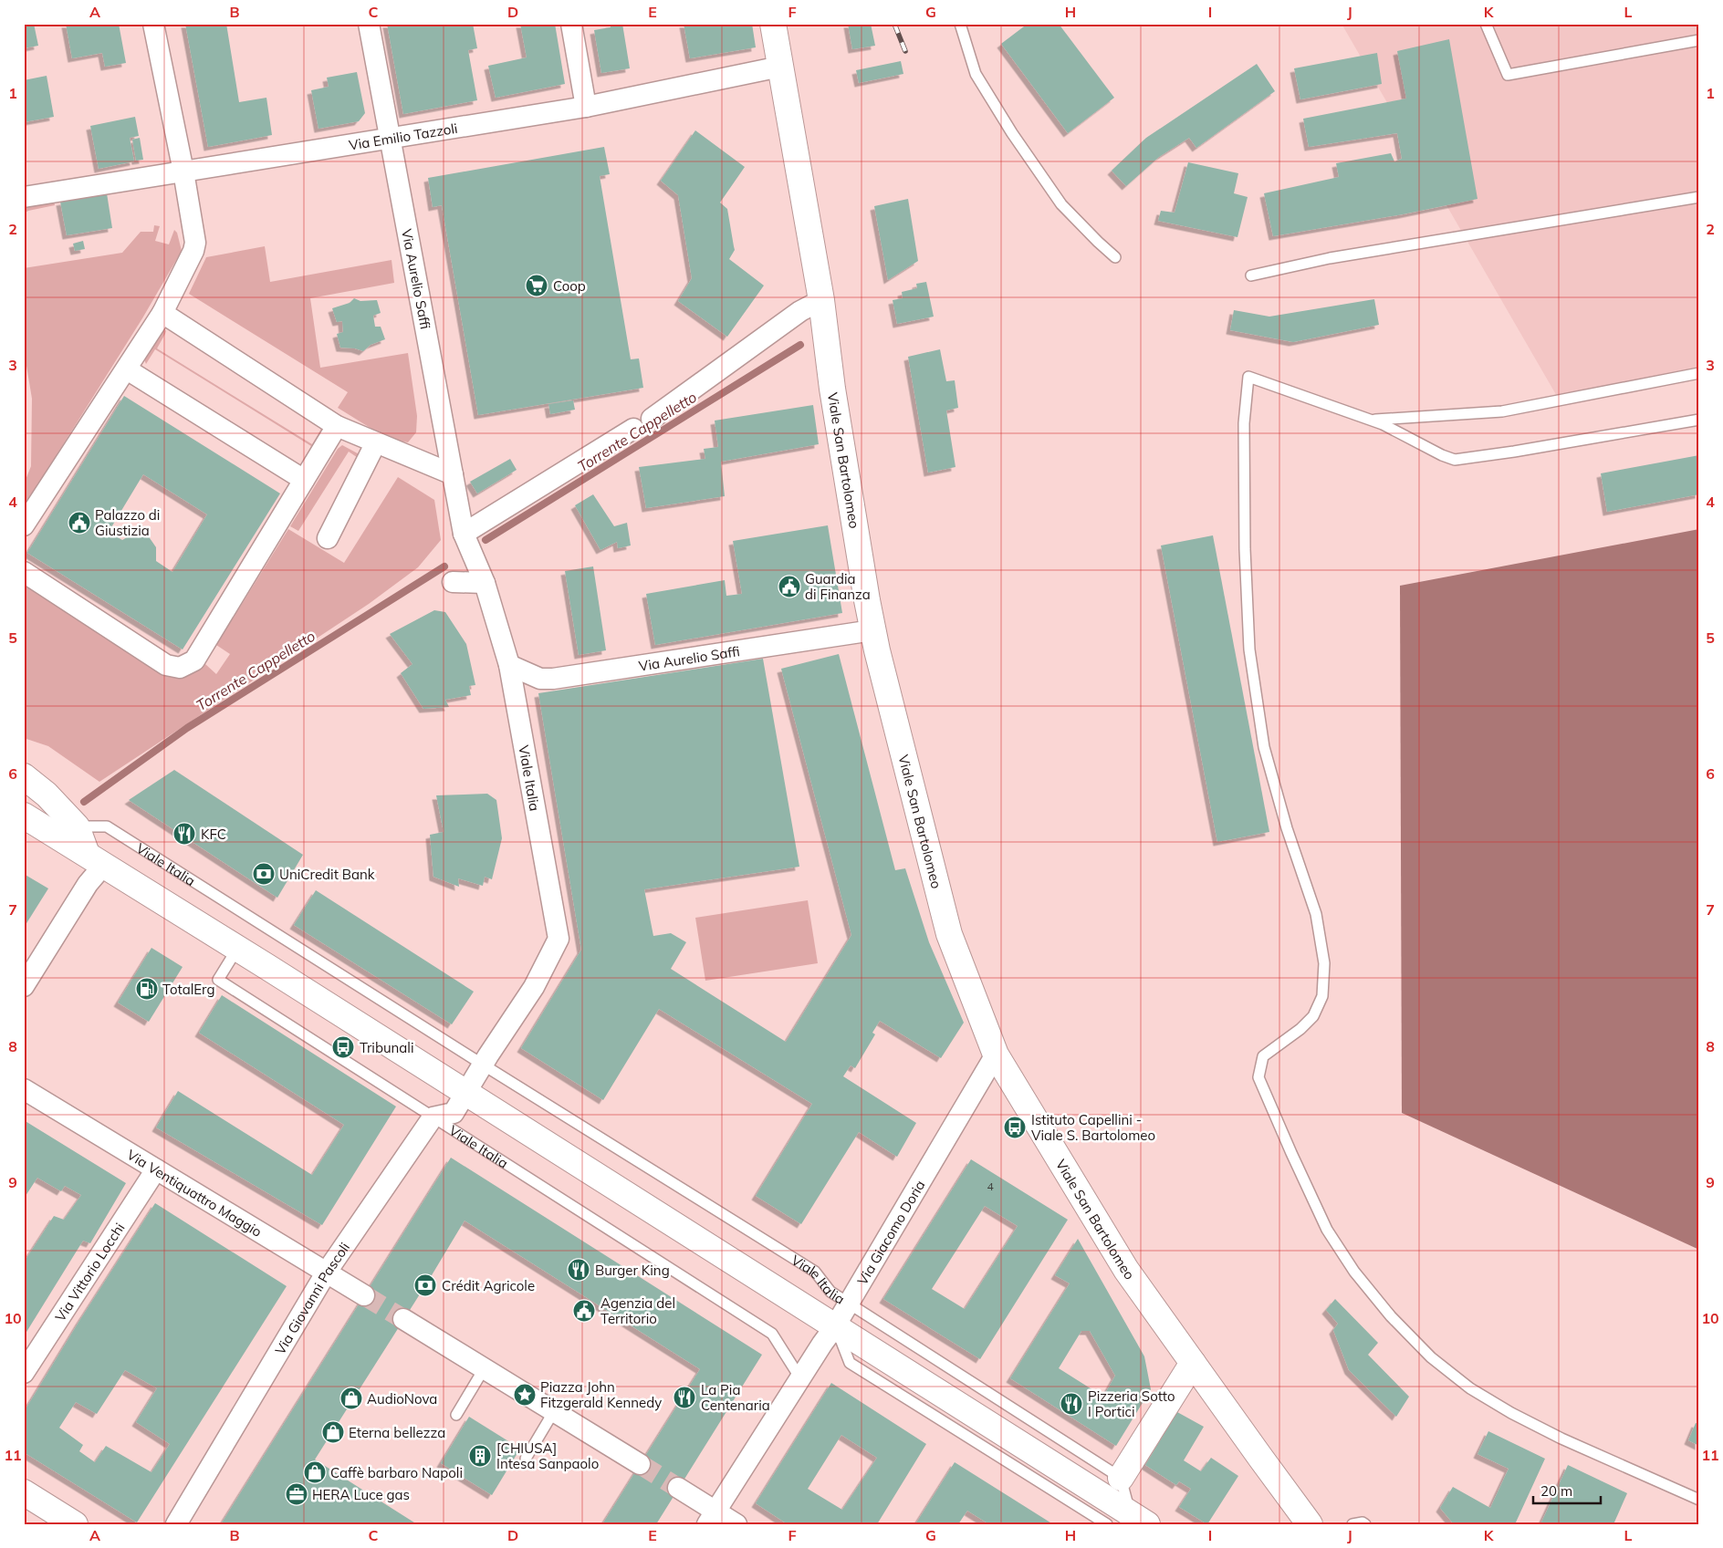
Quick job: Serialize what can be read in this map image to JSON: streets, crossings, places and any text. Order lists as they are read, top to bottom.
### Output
{
  "streets": {
    "main road": ["Viale San Bartolomeo", "Viale Italia"],
    "street": [
      "Via Emilio Tazzoli",
      "Via Aurelio Saffi",
      "Via Ventiquattro Maggio",
      "Via Giacomo Doria",
      "Via Vittorio Locchi",
      "Via Giovanni Pascoli"
    ]
  },
  "crossings": [
    ["Via Emilio Tazzoli", "Via Aurelio Saffi"],
    ["Via Emilio Tazzoli", "Viale San Bartolomeo"],
    ["Via Aurelio Saffi", "Viale San Bartolomeo"],
    ["Via Aurelio Saffi", "Viale Italia"],
    ["Viale San Bartolomeo", "Via Giacomo Doria"],
    ["Viale Italia", "Via Giacomo Doria"],
    ["Viale Italia", "Via Giovanni Pascoli"],
    ["Via Ventiquattro Maggio", "Via Vittorio Locchi"],
    ["Via Ventiquattro Maggio", "Via Giovanni Pascoli"]
  ],
  "water": ["Torrente Cappelletto"],
  "places": {
    "supermarket": ["Coop"],
    "public building": ["Palazzo di Giustizia", "Guardia di Finanza", "Agenzia del Territorio"],
    "restaurant": [
      "KFC",
      "Burger King",
      "La Pia Centenaria",
      "Pizzeria Sotto I Portici"
    ],
    "bank": ["UniCredit Bank", "Crédit Agricole"],
    "fuel station": ["TotalErg"],
    "bus stop": ["Tribunali", "Istituto Capellini - Viale S. Bartolomeo"],
    "place": ["Piazza John Fitzgerald Kennedy"],
    "shop": ["AudioNova", "Eterna bellezza", "Caffè barbaro Napoli"],
    "building": ["[CHIUSA] Intesa Sanpaolo"],
    "office": ["HERA Luce gas"]
  },
  "house_numbers": ["4"],
  "scale_bar": "20 m",
  "grid": {
    "columns": [
      "A",
      "B",
      "C",
      "D",
      "E",
      "F",
      "G",
      "H",
      "I",
      "J",
      "K",
      "L"
    ],
    "rows": [
      "1",
      "2",
      "3",
      "4",
      "5",
      "6",
      "7",
      "8",
      "9",
      "10",
      "11"
    ]
  }
}
